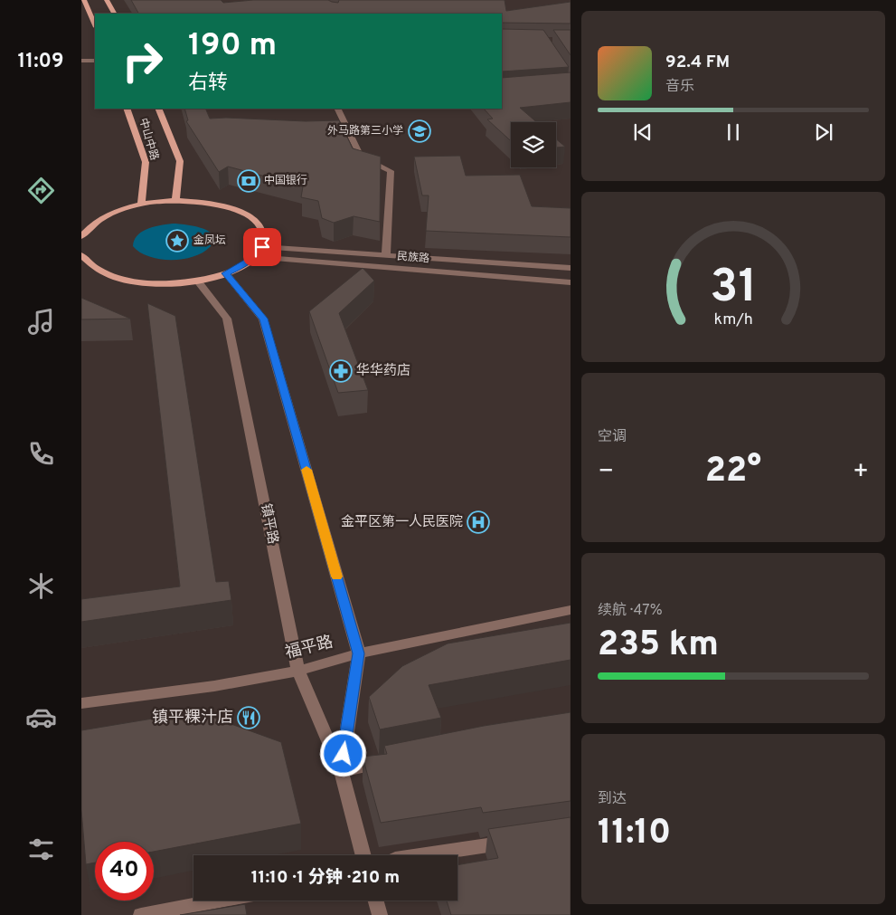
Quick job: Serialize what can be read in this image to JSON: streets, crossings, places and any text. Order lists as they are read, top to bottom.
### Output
{
  "streets": {
    "main road": ["中山中路"],
    "street": ["民族路", "镇平路", "福平路"]
  },
  "crossings": [
    ["镇平路", "福平路"]
  ],
  "places": {
    "school or university": ["外马路第三小学"],
    "bank": ["中国银行"],
    "place": ["金凤坛"],
    "pharmacy": ["华华药店"],
    "hospital": ["金平区第一人民医院"],
    "restaurant": ["镇平粿汁店"]
  },
  "page": {
    "tabs": "11:09",
    "turn": ["190 m", "右转"],
    "song": ["92.4 FM", "音乐"],
    "tile": [
      "空调",
      ["续航 · 47%", "235 km"],
      ["到达", "11:10"]
    ],
    "heat": ["−", "22°", "+"],
    "limit": "40",
    "trip": "11:10 · 1 分钟 · 210 m",
    "gauge": ["31", "km/h"]
  }
}
